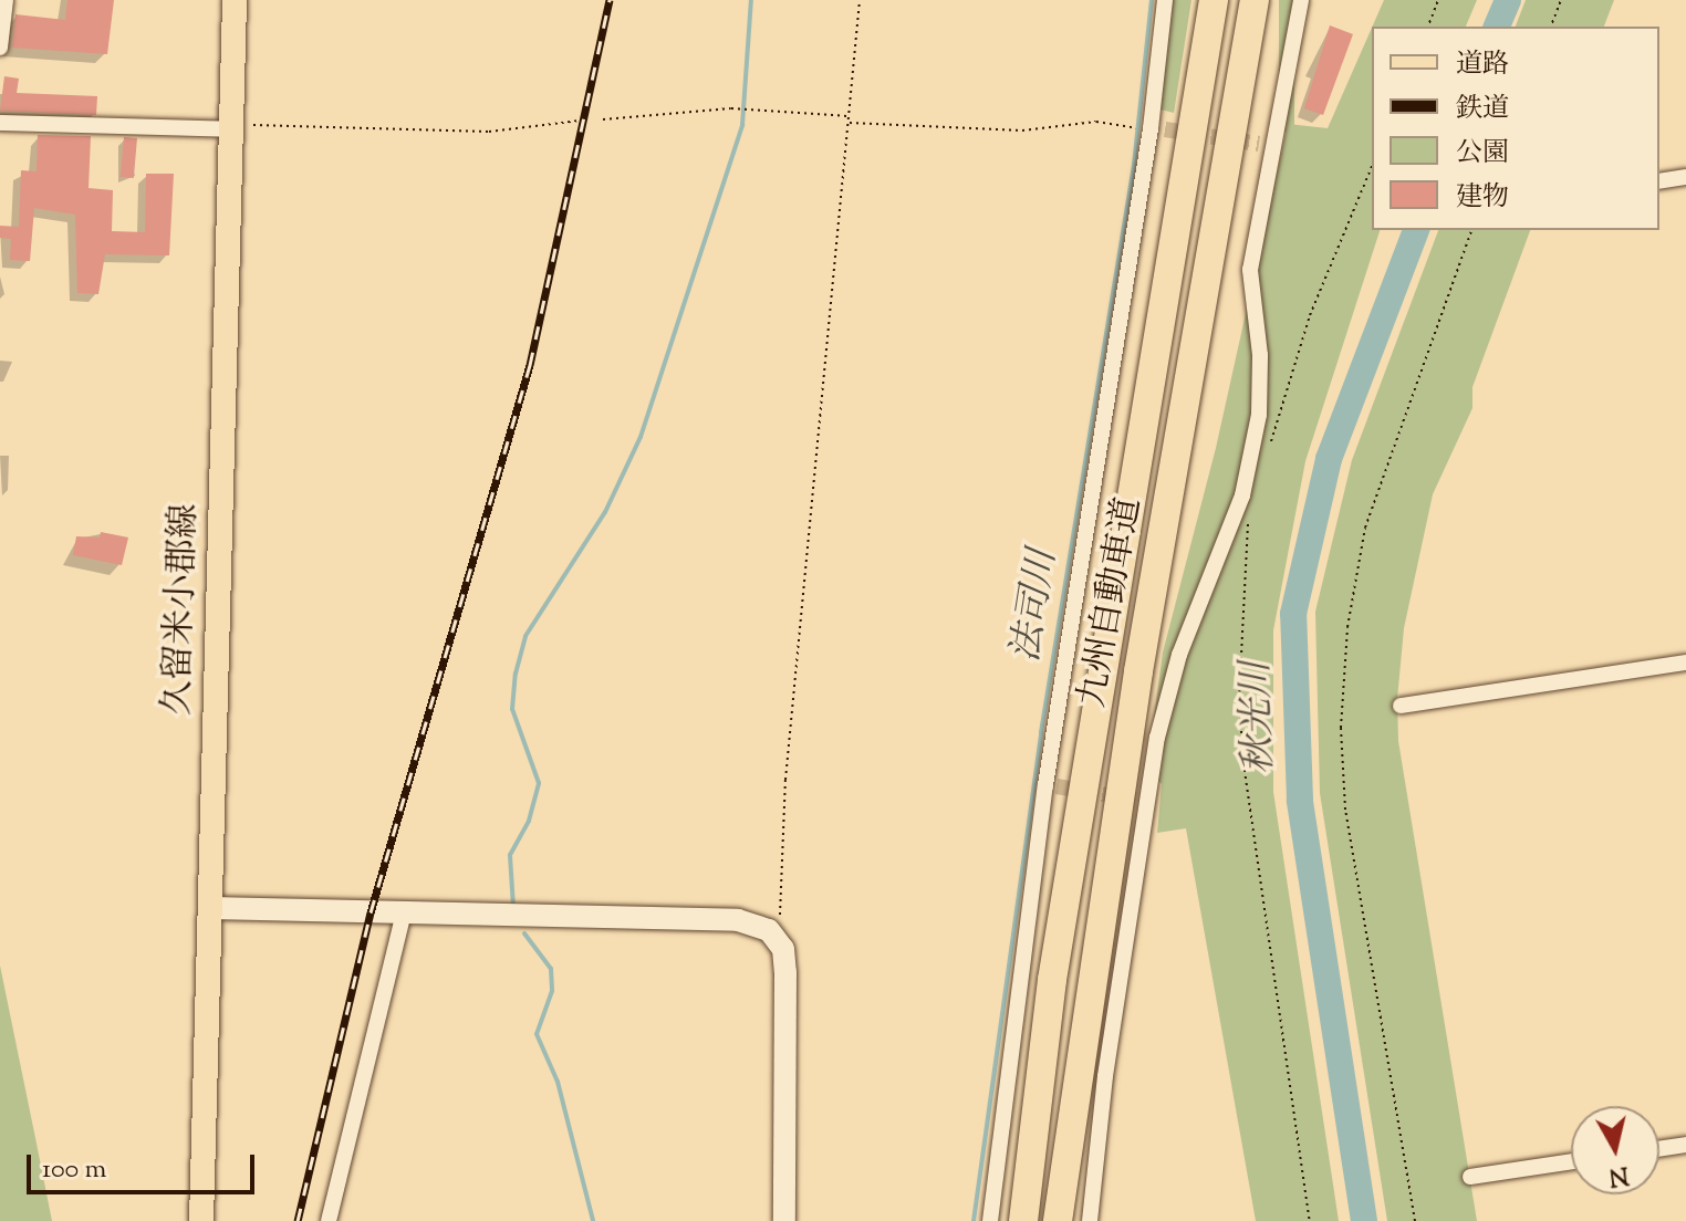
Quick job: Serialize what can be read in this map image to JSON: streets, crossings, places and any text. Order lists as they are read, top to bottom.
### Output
{
  "streets": {
    "highway": ["九州自動車道"],
    "main road": ["久留米小郡線"]
  },
  "water": ["法司川", "秋光川"],
  "legend": [
    "道路",
    "鉄道",
    "公園",
    "建物"
  ],
  "scale_bar": "100 m",
  "north": "bottom"
}
